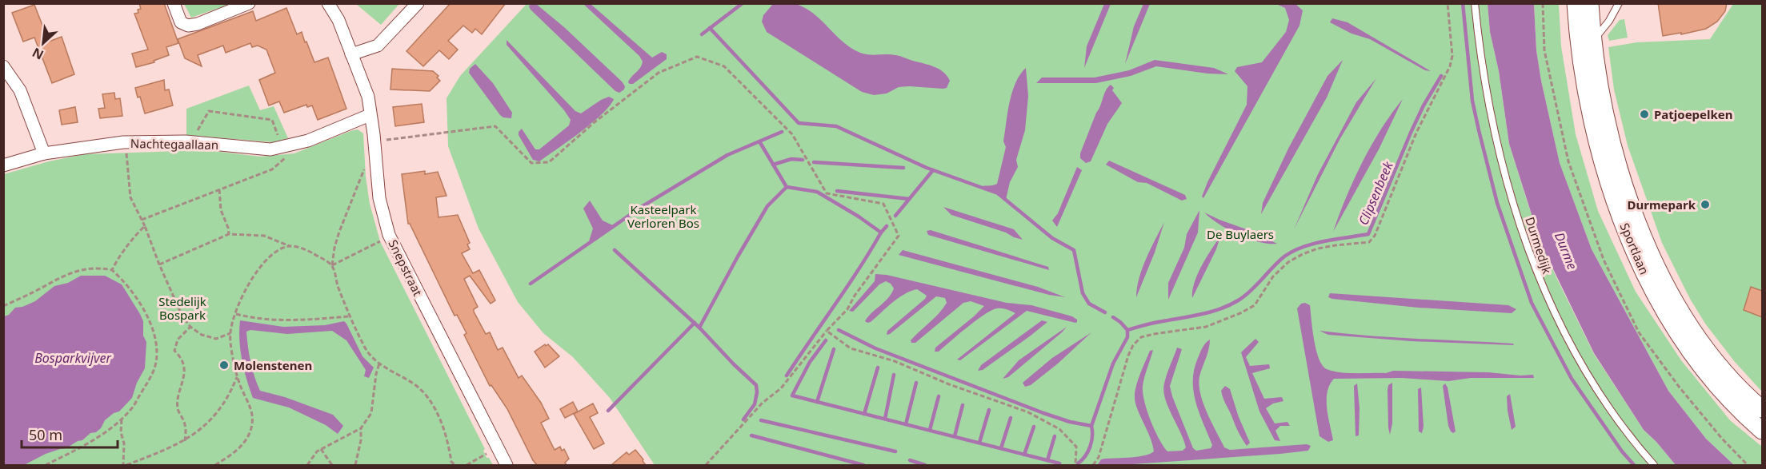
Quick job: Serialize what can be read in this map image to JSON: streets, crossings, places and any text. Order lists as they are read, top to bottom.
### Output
{
  "streets": {
    "main road": ["Sportlaan"],
    "street": ["Nachtegaallaan", "Snepstraat"],
    "lane": ["Durmedijk"]
  },
  "crossings": [
    ["Nachtegaallaan", "Snepstraat"]
  ],
  "water": ["Clipsenbeek", "Durme", "Bosparkvijver"],
  "parks": ["Kasteelpark Verloren Bos", "De Buylaers", "Stedelijk Bospark"],
  "places": ["Patjoepelken", "Durmepark", "Molenstenen"],
  "scale_bar": "50 m",
  "north": "bottom left"
}
